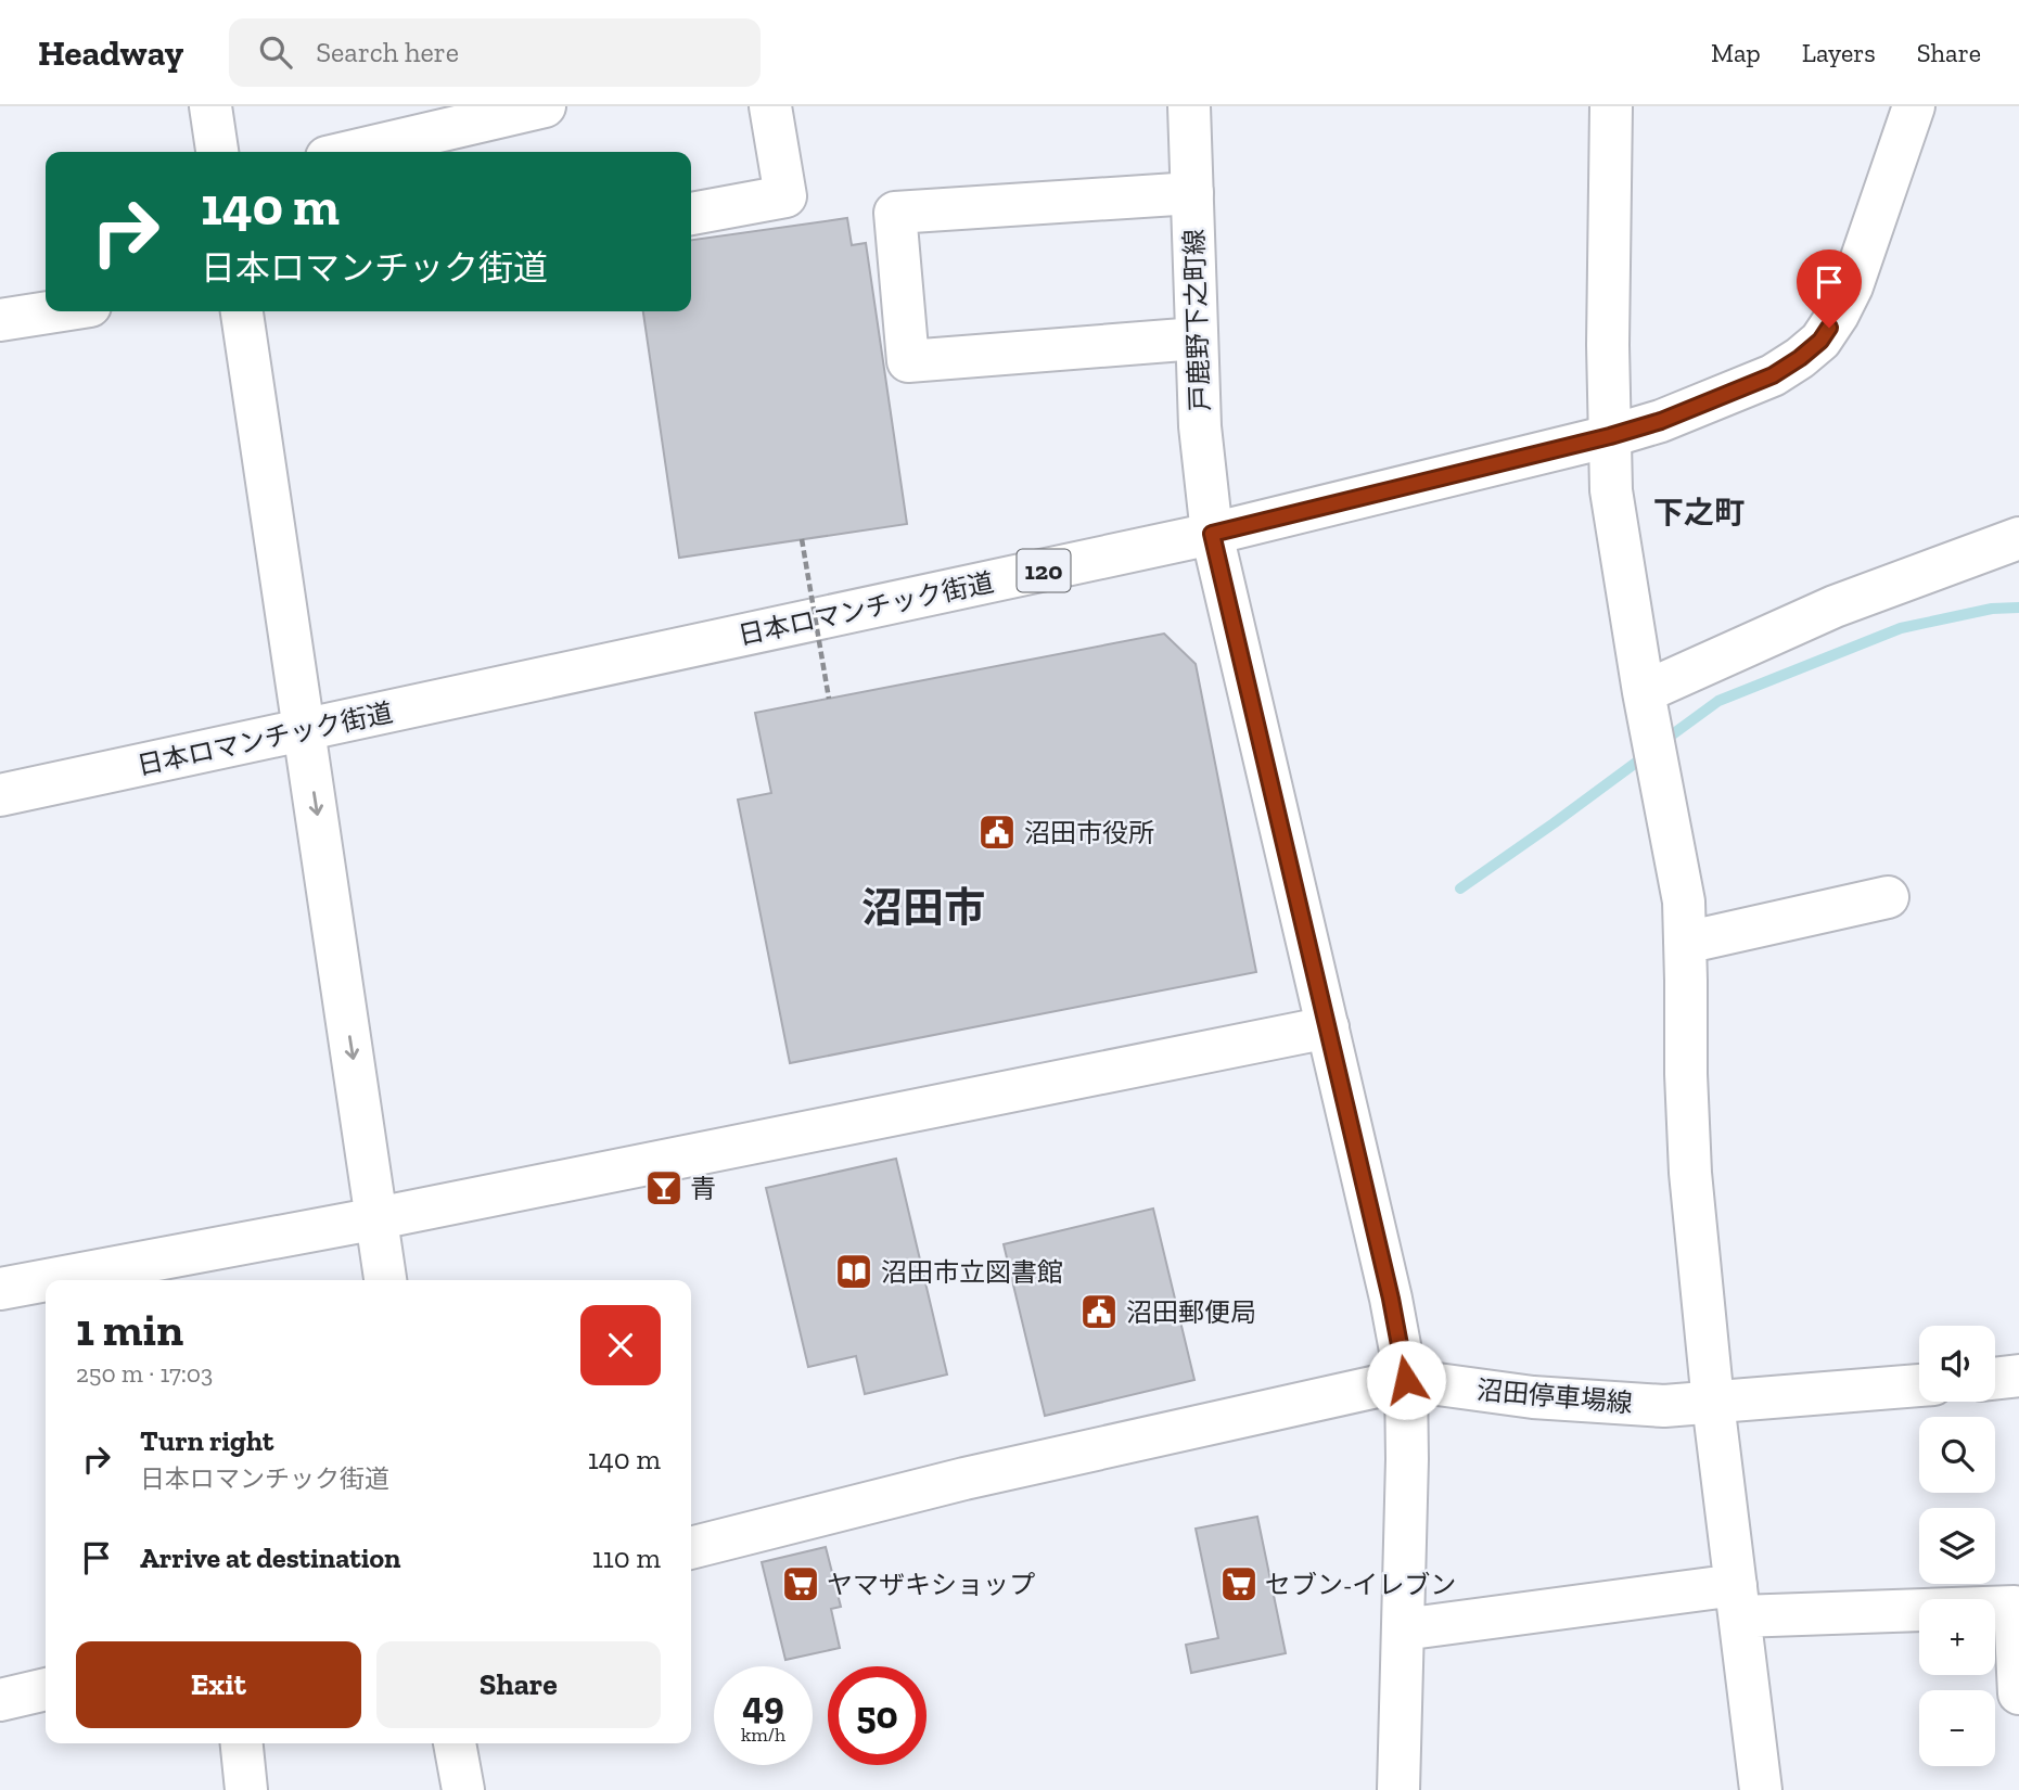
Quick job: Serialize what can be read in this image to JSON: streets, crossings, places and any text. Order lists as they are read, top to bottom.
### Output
{
  "streets": {
    "main road": [
      "戸鹿野下之町線",
      "120",
      "日本ロマンチック街道",
      "沼田停車場線"
    ]
  },
  "crossings": [
    ["戸鹿野下之町線", "日本ロマンチック街道"]
  ],
  "districts": ["下之町", "沼田市"],
  "places": {
    "public building": ["沼田市役所", "沼田郵便局"],
    "bar": ["青"],
    "library": ["沼田市立図書館"],
    "supermarket": ["ヤマザキショップ", "セブン-イレブン"]
  },
  "page": {
    "header": "Headway",
    "search": "Search here",
    "nav": ["Map", "Layers", "Share"],
    "turn": ["140 m", "日本ロマンチック街道"],
    "heading": ["1 min", "250 m · 17:03"],
    "map_buttons": ["+", "−"],
    "list": [
      {
        "name": "Turn right",
        "note": "日本ロマンチック街道",
        "value": "140 m"
      },
      {
        "name": "Arrive at destination",
        "value": "110 m"
      }
    ],
    "buttons": ["Exit", "Share"],
    "speed": "49 km/h",
    "limit": "50"
  }
}
